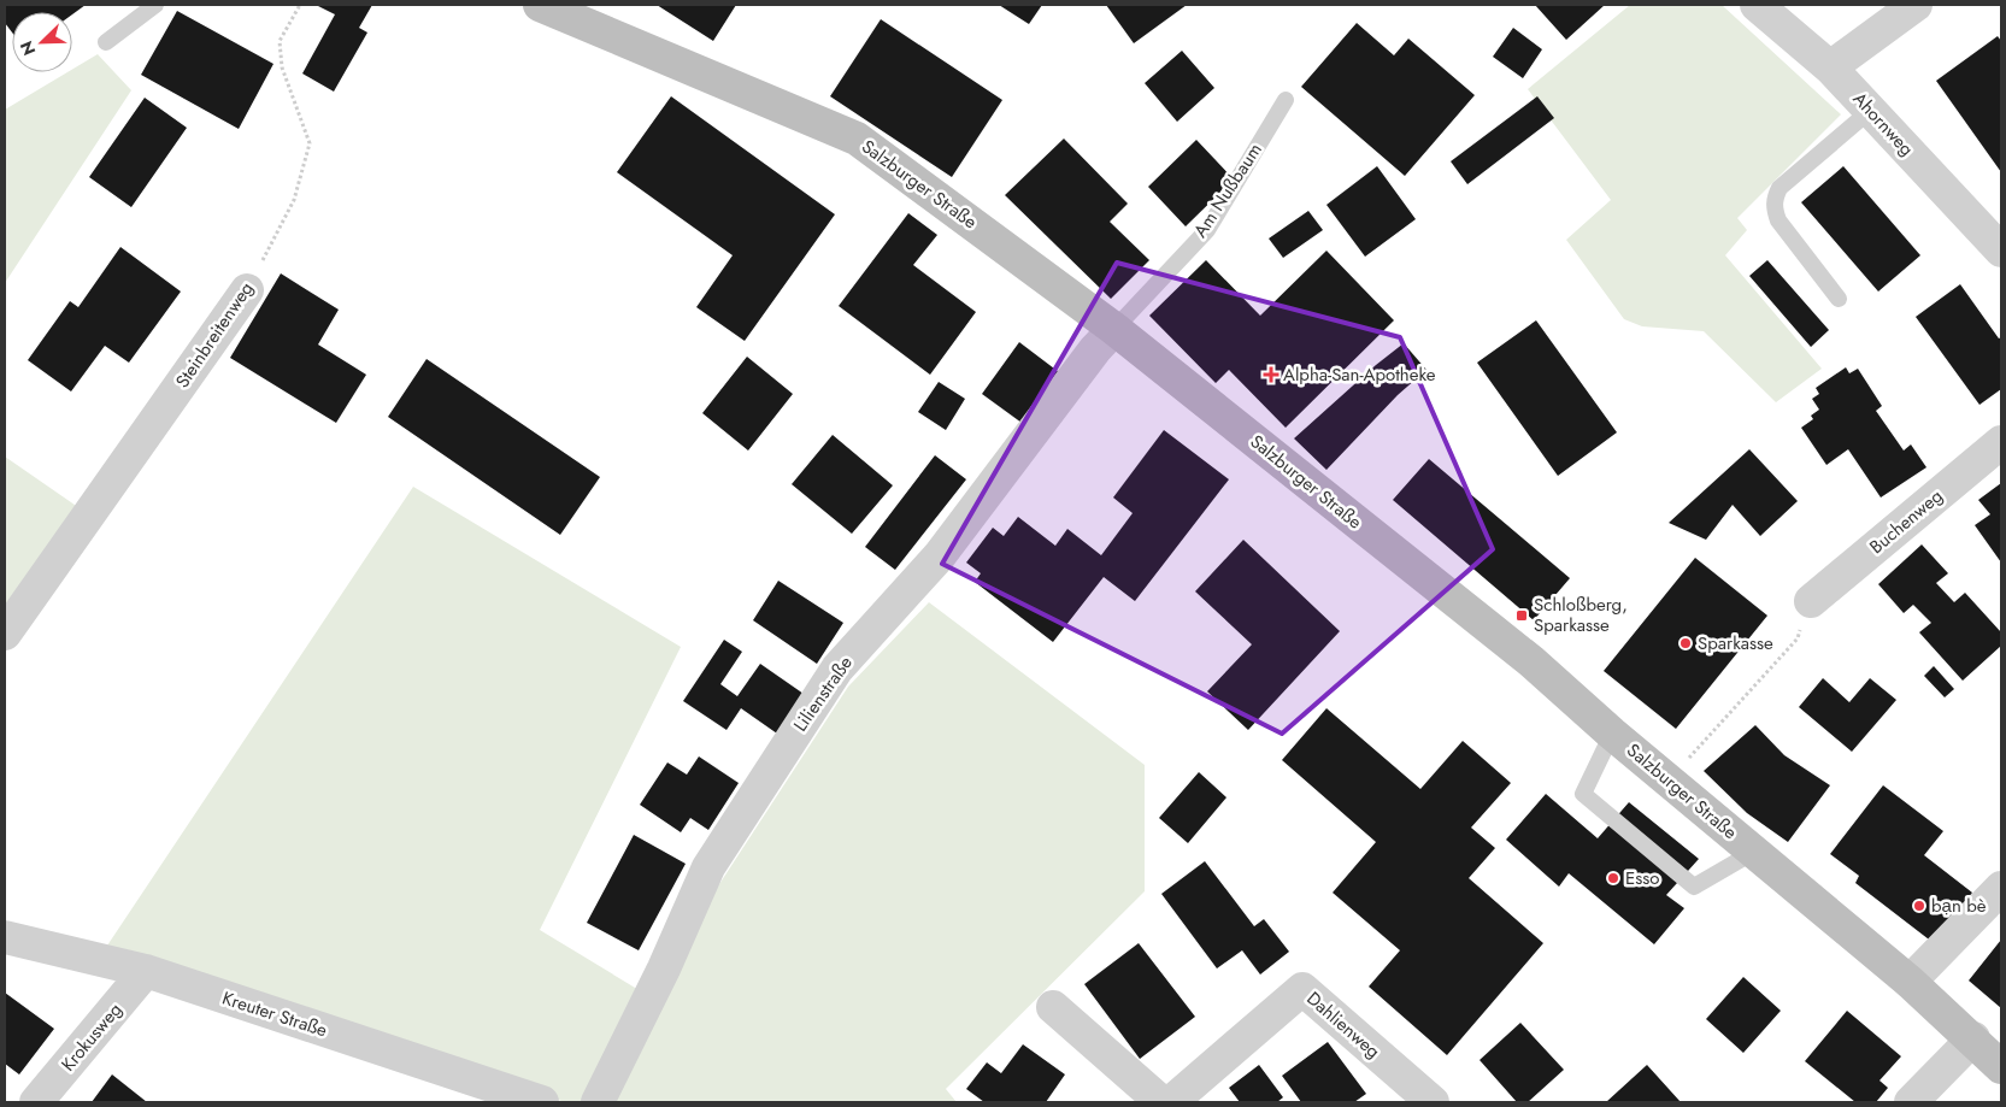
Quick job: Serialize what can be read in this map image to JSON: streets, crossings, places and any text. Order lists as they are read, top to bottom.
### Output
{
  "streets": {
    "main road": ["Salzburger Straße"],
    "street": [
      "Ahornweg",
      "Steinbreitenweg",
      "Buchenweg",
      "Lilienstraße",
      "Kreuter Straße",
      "Dahlienweg",
      "Krokusweg"
    ],
    "lane": ["Am Nußbaum"]
  },
  "crossings": [
    ["Salzburger Straße", "Am Nußbaum"],
    ["Salzburger Straße", "Lilienstraße"],
    ["Am Nußbaum", "Lilienstraße"],
    ["Kreuter Straße", "Krokusweg"]
  ],
  "places": {
    "health": ["Alpha-San-Apotheke"],
    "transit": ["Schloßberg, Sparkasse"],
    "other": ["Sparkasse", "Esso", "bạn bè"]
  },
  "north": "bottom left"
}
